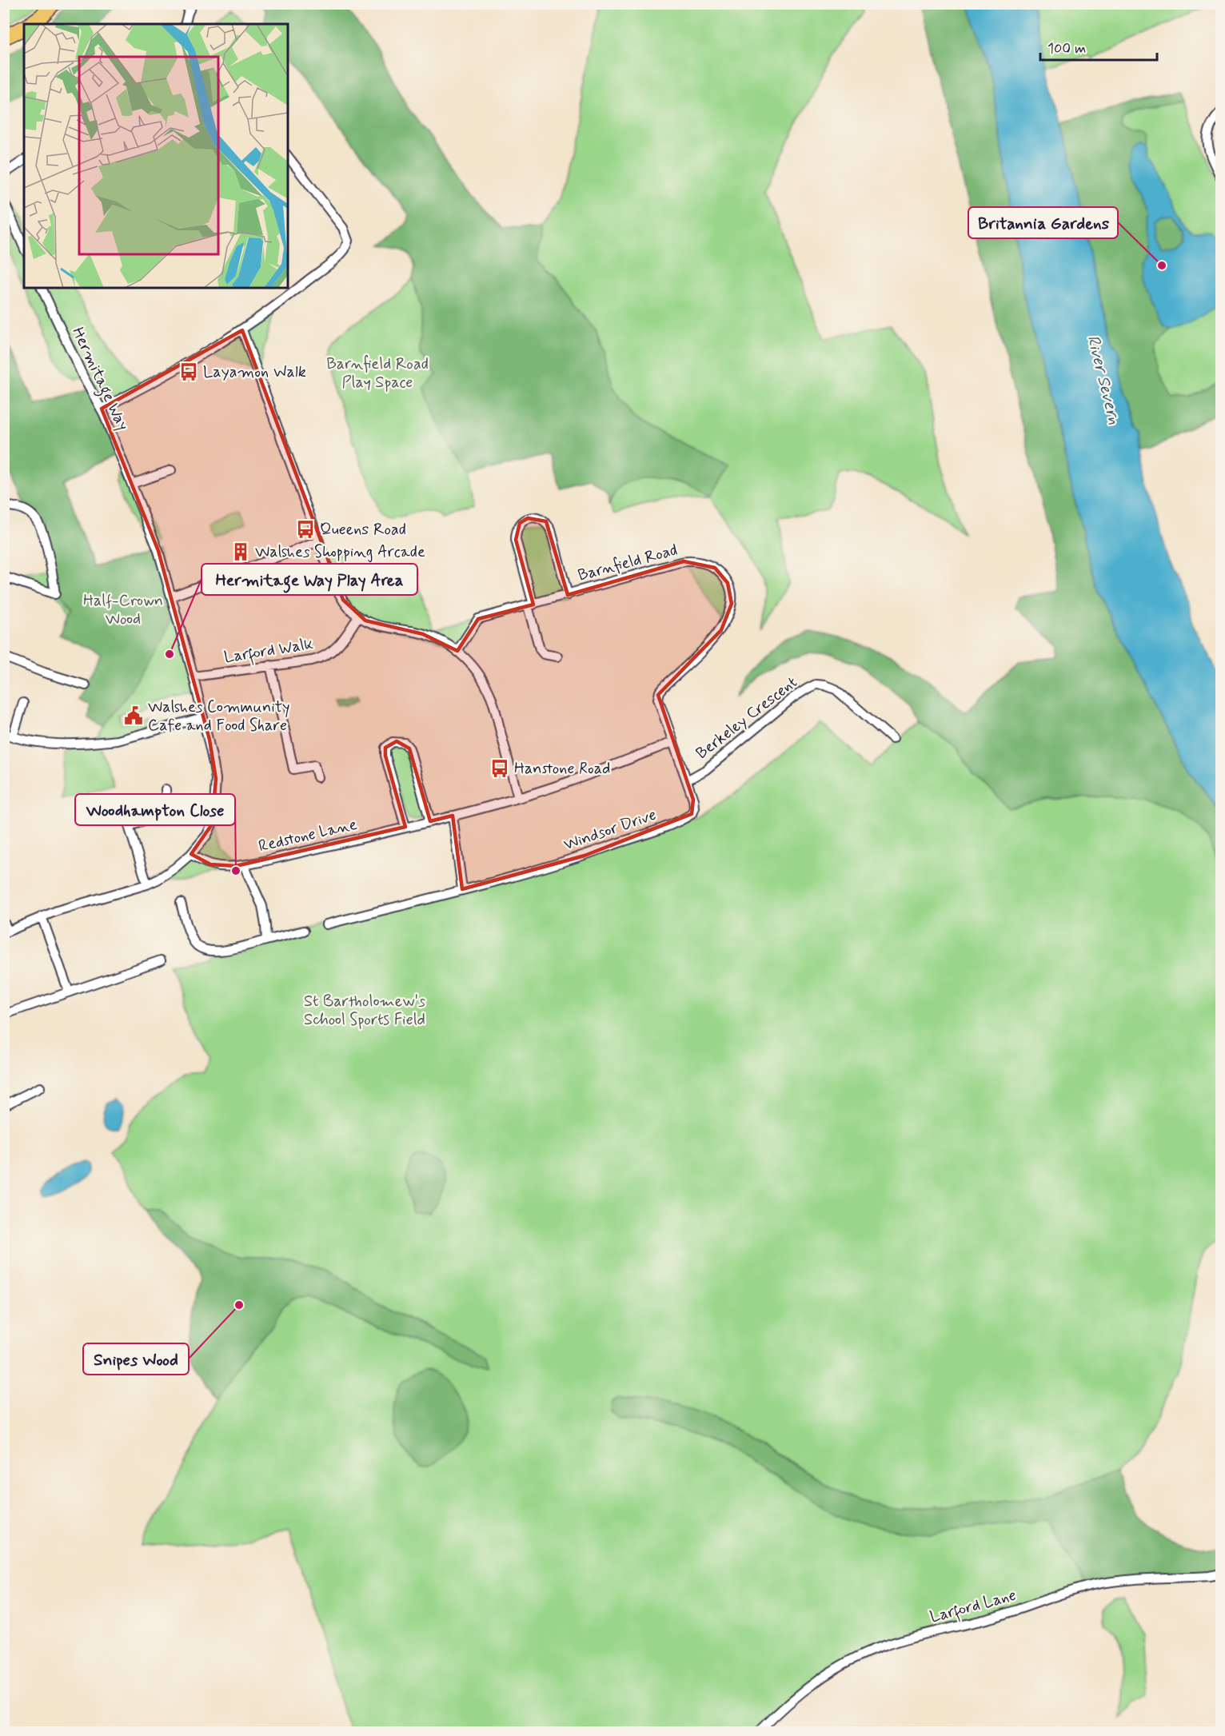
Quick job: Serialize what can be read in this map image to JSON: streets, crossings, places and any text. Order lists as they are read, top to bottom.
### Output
{
  "streets": {
    "street": [
      "Hermitage Way",
      "Barnfield Road",
      "Larford Walk",
      "Berkeley Crescent",
      "Windsor Drive",
      "Redstone Lane",
      "Larford Lane"
    ]
  },
  "crossings": [
    ["Hermitage Way", "Larford Walk"],
    ["Hermitage Way", "Redstone Lane"],
    ["Barnfield Road", "Windsor Drive"],
    ["Barnfield Road", "Redstone Lane"],
    ["Berkeley Crescent", "Windsor Drive"],
    ["Windsor Drive", "Redstone Lane"]
  ],
  "water": ["River Severn"],
  "parks": ["Barnfield Road Play Space", "Half-Crown Wood", "St Bartholomew's School Sports Field"],
  "places": {
    "other": [
      "Britannia Gardens",
      "Hermitage Way Play Area",
      "Woodhampton Close",
      "Snipes Wood"
    ],
    "bus stop": ["Layamon Walk", "Queens Road", "Hanstone Road"],
    "building": ["Walshes Shopping Arcade"],
    "public building": ["Walshes Community Cafe and Food Share"]
  },
  "scale_bar": "100 m"
}
